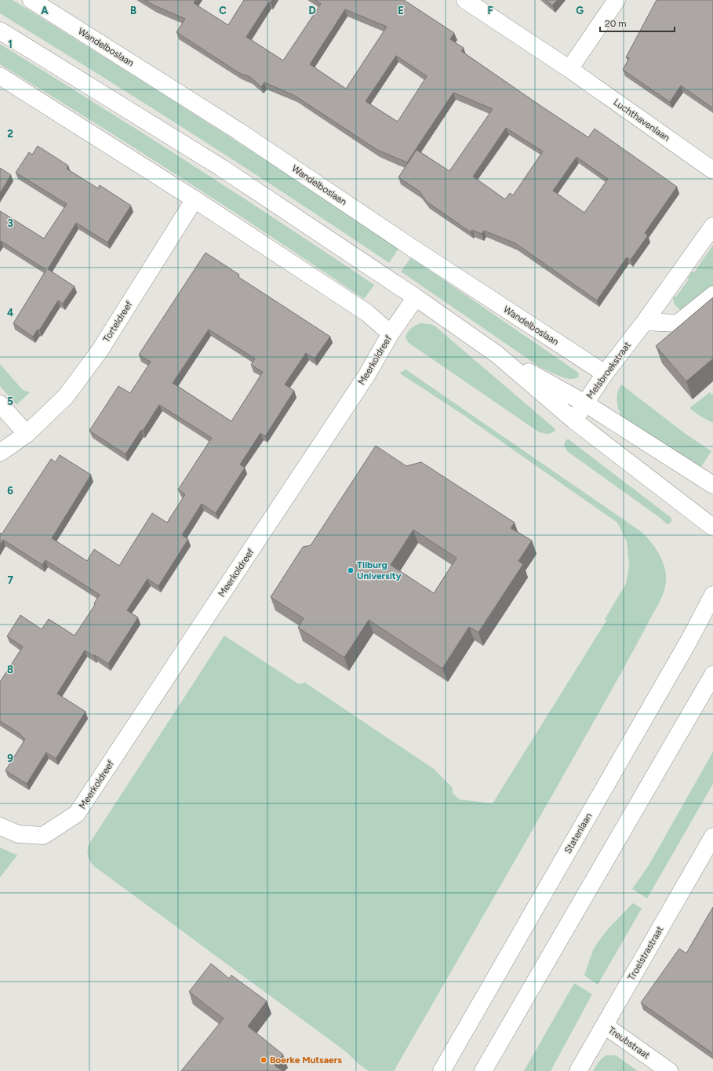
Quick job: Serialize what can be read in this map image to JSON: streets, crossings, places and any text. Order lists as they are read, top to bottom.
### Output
{
  "streets": {
    "street": [
      "Wandelboslaan",
      "Luchthavenlaan",
      "Torteldreef",
      "Meerkoldreef",
      "Melsbroekstraat",
      "Statenlaan",
      "Troelstrastraat",
      "Treubstraat"
    ]
  },
  "crossings": [
    ["Wandelboslaan", "Melsbroekstraat"],
    ["Troelstrastraat", "Treubstraat"]
  ],
  "places": ["Tilburg University", "Boerke Mutsaers"],
  "scale_bar": "20 m",
  "grid": {
    "columns": [
      "A",
      "B",
      "C",
      "D",
      "E",
      "F",
      "G"
    ],
    "rows": [
      "1",
      "2",
      "3",
      "4",
      "5",
      "6",
      "7",
      "8",
      "9"
    ]
  }
}
